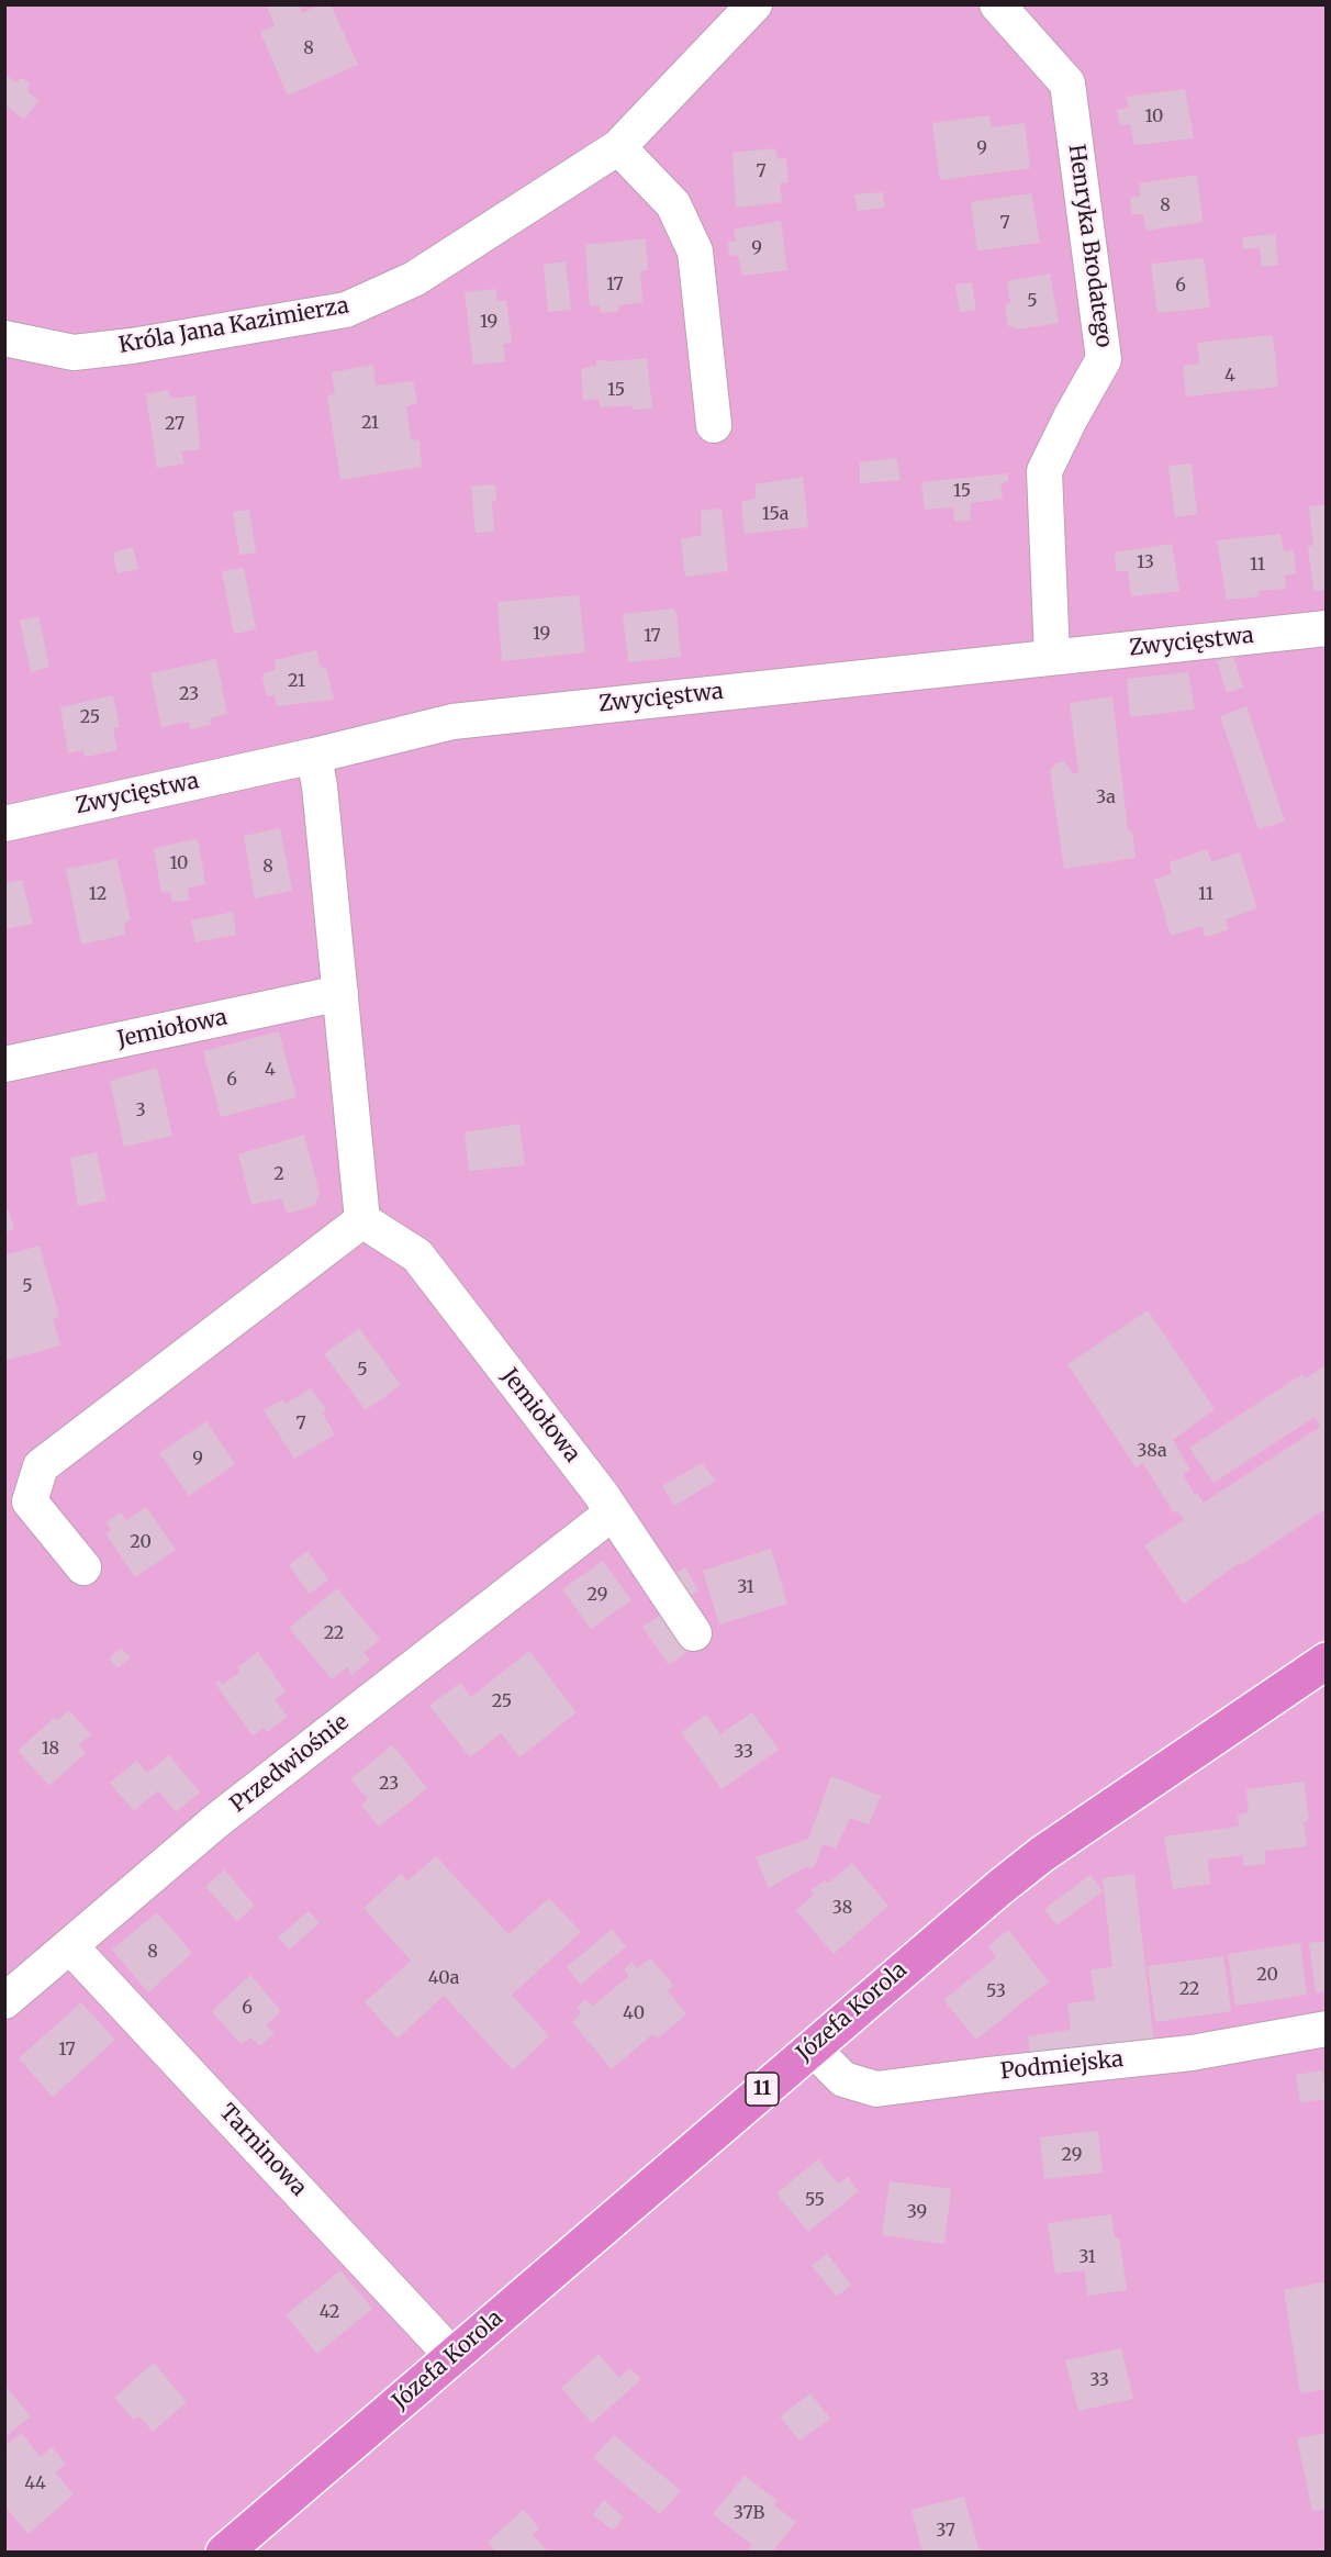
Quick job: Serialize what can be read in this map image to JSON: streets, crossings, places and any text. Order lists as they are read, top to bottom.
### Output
{
  "streets": {
    "highway": ["Józefa Korola", "11"],
    "street": [
      "Henryka Brodatego",
      "Króla Jana Kazimierza",
      "Zwycięstwa",
      "Jemiołowa",
      "Przedwiośnie",
      "Podmiejska",
      "Tarninowa"
    ]
  },
  "crossings": [
    ["Henryka Brodatego", "Zwycięstwa"],
    ["Jemiołowa", "Przedwiośnie"],
    ["Przedwiośnie", "Tarninowa"],
    ["Józefa Korola", "Podmiejska"],
    ["Józefa Korola", "Tarninowa"]
  ],
  "house_numbers": [
    "8",
    "10",
    "9",
    "7",
    "8",
    "7",
    "9",
    "17",
    "6",
    "5",
    "19",
    "4",
    "15",
    "21",
    "27",
    "15",
    "15a",
    "13",
    "11",
    "19",
    "17",
    "21",
    "23",
    "25",
    "3a",
    "10",
    "8",
    "12",
    "11",
    "4",
    "6",
    "3",
    "2",
    "5",
    "5",
    "7",
    "38a",
    "9",
    "20",
    "31",
    "29",
    "22",
    "25",
    "18",
    "33",
    "23",
    "38",
    "8",
    "20",
    "40a",
    "22",
    "53",
    "6",
    "40",
    "17",
    "29",
    "55",
    "39",
    "31",
    "42",
    "33",
    "44",
    "37B",
    "37"
  ]
}
